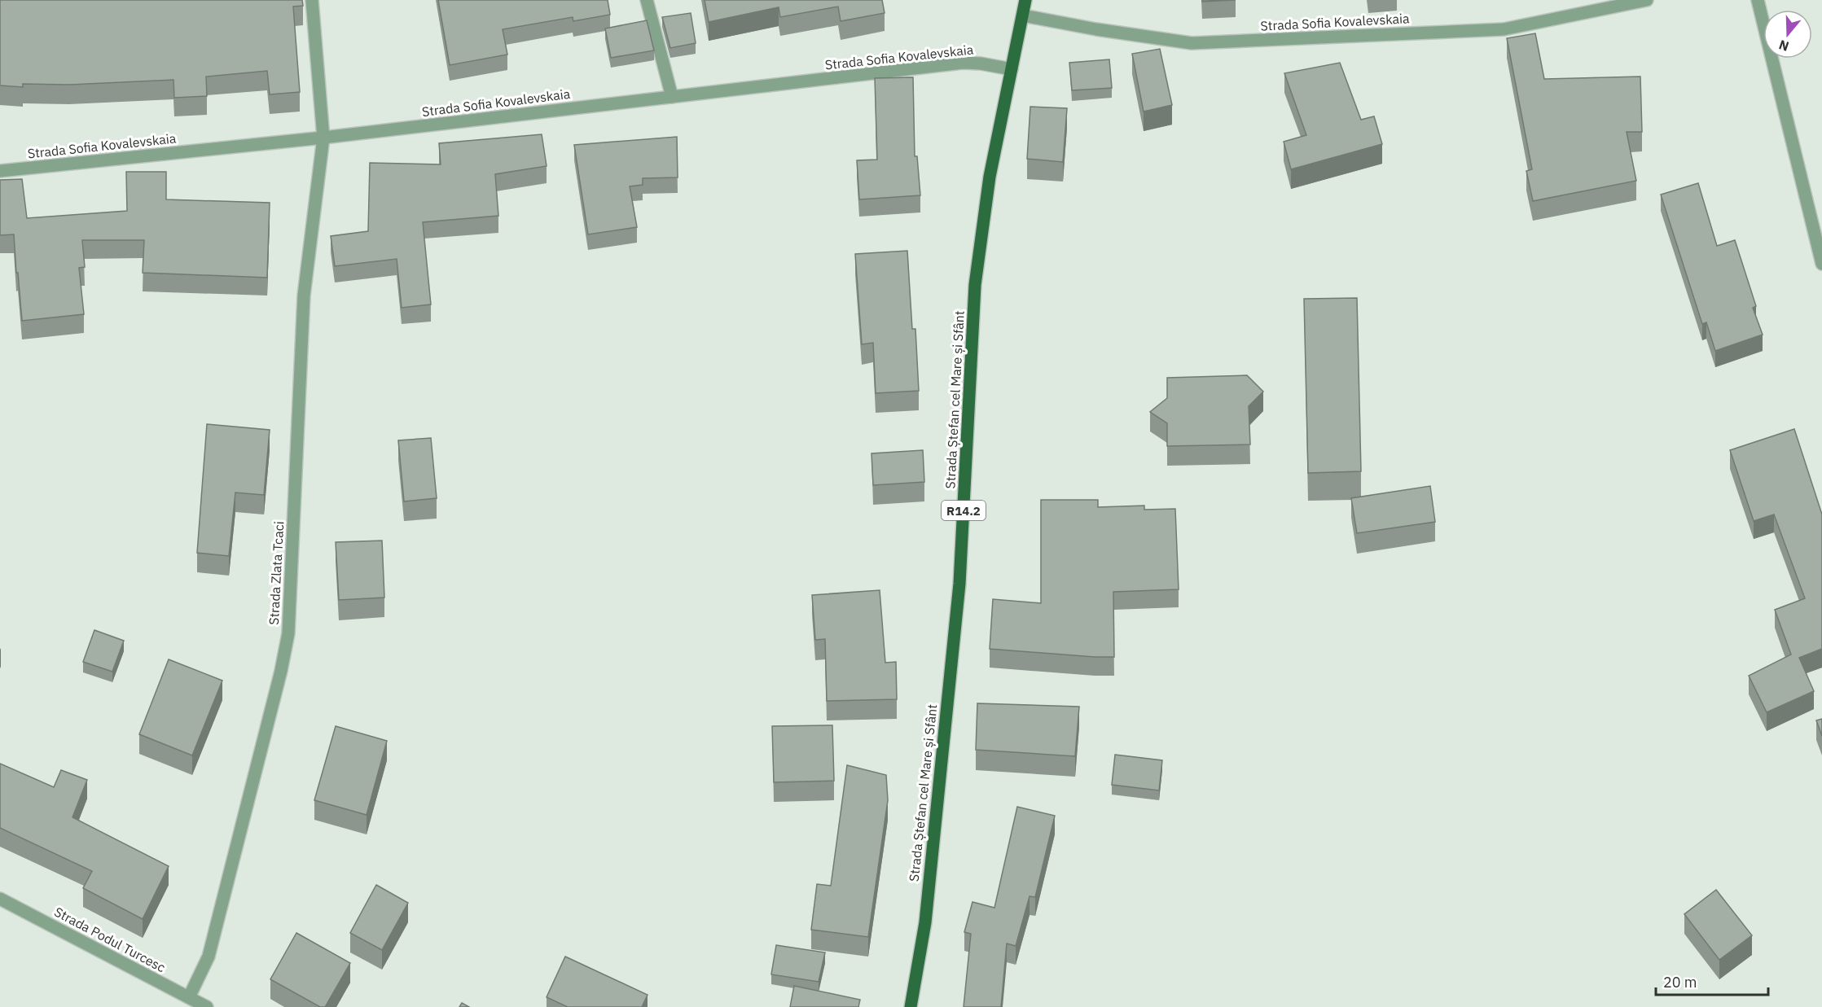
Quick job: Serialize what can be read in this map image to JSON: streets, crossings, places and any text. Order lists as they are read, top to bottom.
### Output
{
  "streets": {
    "main road": ["Strada Ștefan cel Mare și Sfânt", "R14.2"],
    "street": ["Strada Sofia Kovalevskaia", "Strada Zlata Tcaci", "Strada Podul Turcesc"]
  },
  "crossings": [
    ["Strada Sofia Kovalevskaia", "Strada Ștefan cel Mare și Sfânt"],
    ["Strada Sofia Kovalevskaia", "Strada Zlata Tcaci"],
    ["Strada Zlata Tcaci", "Strada Podul Turcesc"]
  ],
  "scale_bar": "20 m",
  "north": "bottom"
}
